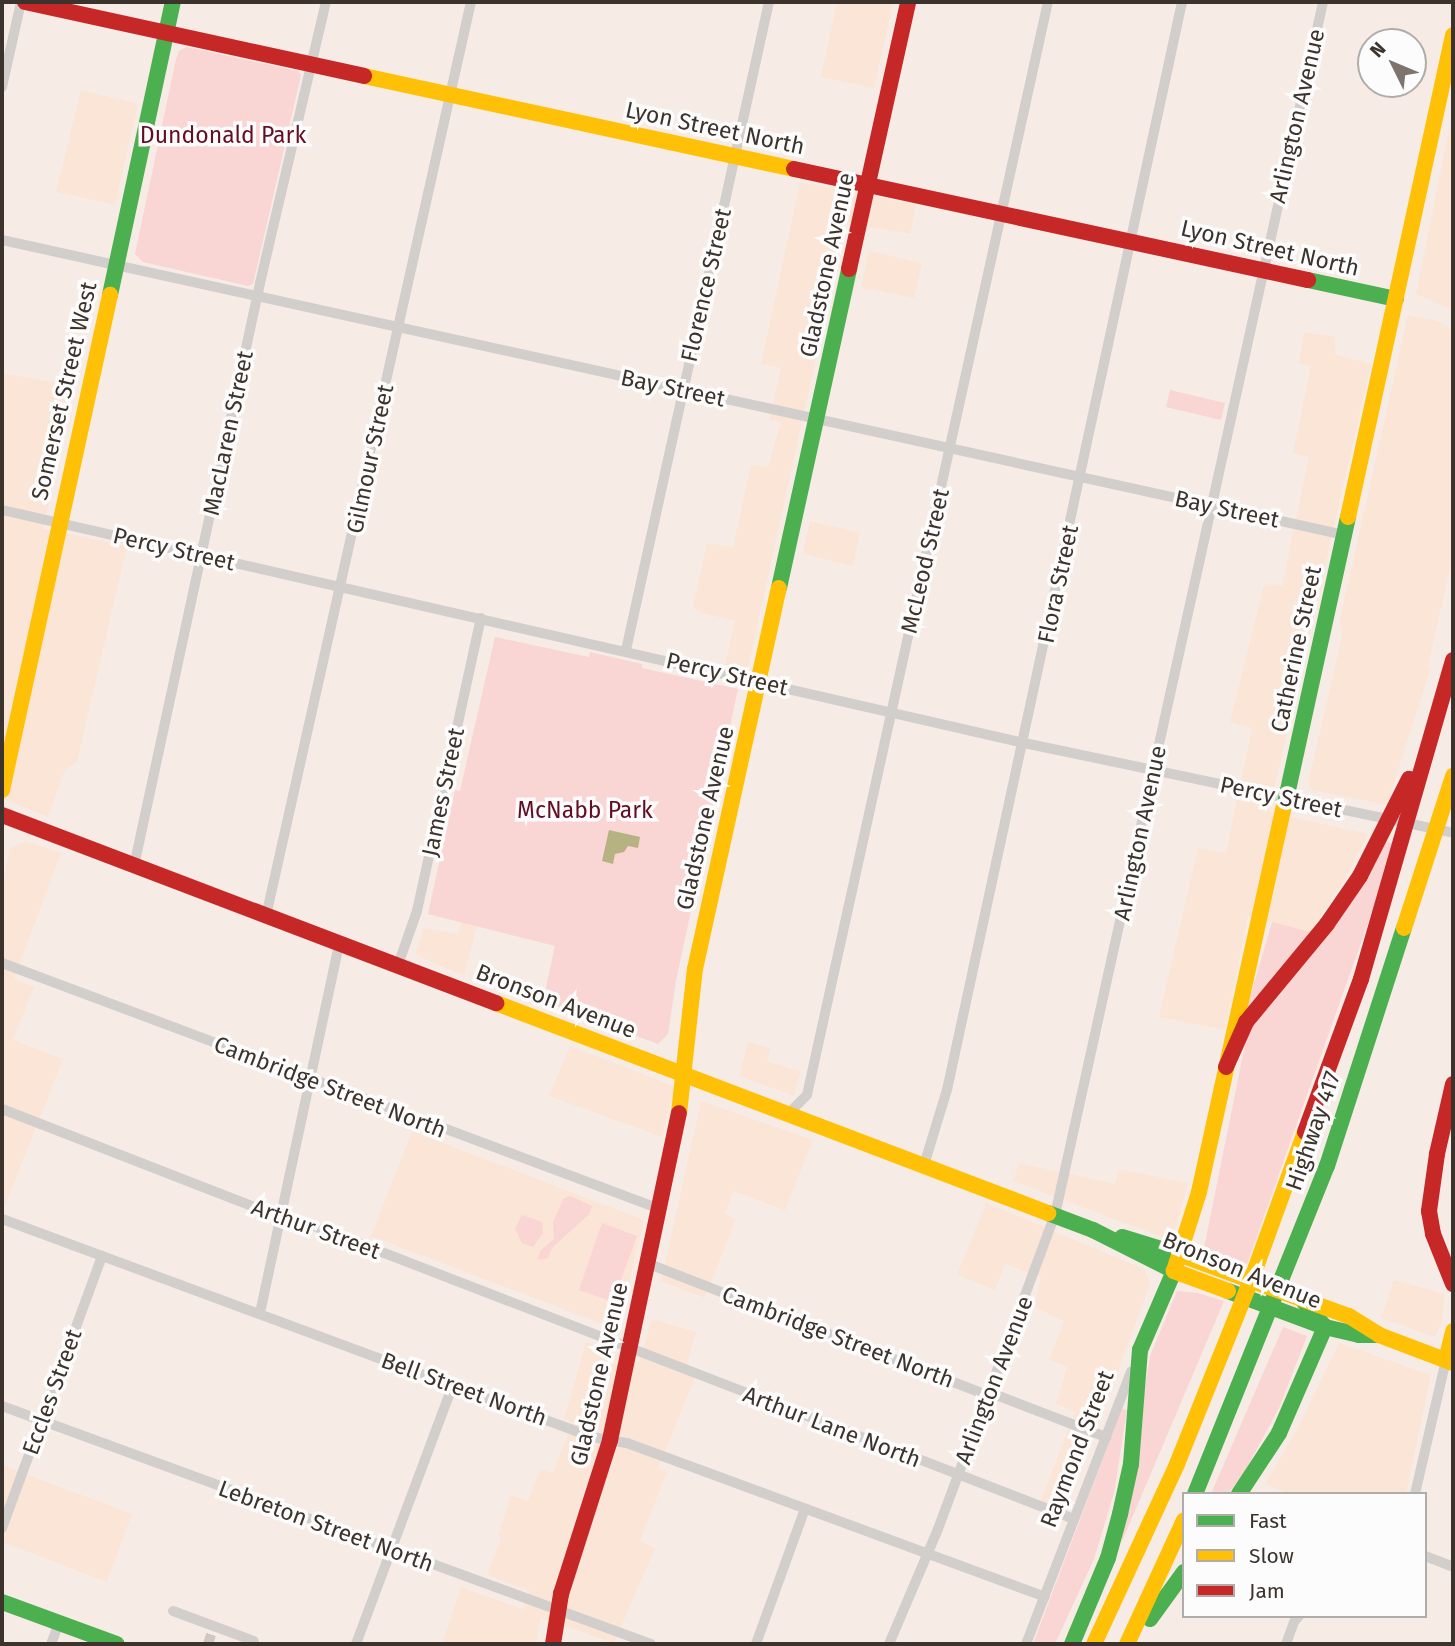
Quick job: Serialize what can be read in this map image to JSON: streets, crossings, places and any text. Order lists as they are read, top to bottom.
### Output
{
  "streets": {
    "main road": [
      "Lyon Street North",
      "Gladstone Avenue",
      "Somerset Street West",
      "Catherine Street",
      "Bronson Avenue",
      "Highway 417",
      "Raymond Street"
    ],
    "street": [
      "Arlington Avenue",
      "Florence Street",
      "Bay Street",
      "MacLaren Street",
      "Gilmour Street",
      "Percy Street",
      "McLeod Street",
      "Flora Street",
      "James Street",
      "Cambridge Street North",
      "Arthur Street",
      "Bell Street North",
      "Eccles Street",
      "Arthur Lane North",
      "Lebreton Street North"
    ]
  },
  "crossings": [
    ["Arlington Avenue", "Lyon Street North"],
    ["Arlington Avenue", "Bay Street"],
    ["Arlington Avenue", "Percy Street"],
    ["Arlington Avenue", "Bronson Avenue"],
    ["Arlington Avenue", "Cambridge Street North"],
    ["Arlington Avenue", "Bell Street North"],
    ["Arlington Avenue", "Arthur Lane North"],
    ["Lyon Street North", "Gladstone Avenue"],
    ["Lyon Street North", "Florence Street"],
    ["Lyon Street North", "Somerset Street West"],
    ["Lyon Street North", "MacLaren Street"],
    ["Lyon Street North", "Gilmour Street"],
    ["Lyon Street North", "McLeod Street"],
    ["Lyon Street North", "Flora Street"],
    ["Lyon Street North", "Catherine Street"],
    ["Gladstone Avenue", "Bay Street"],
    ["Gladstone Avenue", "Percy Street"],
    ["Gladstone Avenue", "Bronson Avenue"],
    ["Gladstone Avenue", "Cambridge Street North"],
    ["Gladstone Avenue", "Arthur Street"],
    ["Gladstone Avenue", "Bell Street North"],
    ["Gladstone Avenue", "Arthur Lane North"],
    ["Gladstone Avenue", "Lebreton Street North"],
    ["Florence Street", "Bay Street"],
    ["Florence Street", "Percy Street"],
    ["Bay Street", "Somerset Street West"],
    ["Bay Street", "MacLaren Street"],
    ["Bay Street", "Gilmour Street"],
    ["Bay Street", "McLeod Street"],
    ["Bay Street", "Flora Street"],
    ["Bay Street", "Catherine Street"],
    ["Somerset Street West", "Percy Street"],
    ["MacLaren Street", "Percy Street"],
    ["MacLaren Street", "Bronson Avenue"],
    ["Gilmour Street", "Percy Street"],
    ["Gilmour Street", "Bronson Avenue"],
    ["Percy Street", "McLeod Street"],
    ["Percy Street", "Flora Street"],
    ["Percy Street", "Catherine Street"],
    ["Percy Street", "James Street"],
    ["McLeod Street", "Bronson Avenue"],
    ["Flora Street", "Bronson Avenue"],
    ["Catherine Street", "Bronson Avenue"],
    ["Catherine Street", "Raymond Street"],
    ["James Street", "Bronson Avenue"],
    ["Bronson Avenue", "Raymond Street"],
    ["Cambridge Street North", "Raymond Street"],
    ["Arthur Street", "Arthur Lane North"],
    ["Bell Street North", "Eccles Street"],
    ["Bell Street North", "Raymond Street"],
    ["Eccles Street", "Lebreton Street North"],
    ["Arthur Lane North", "Raymond Street"]
  ],
  "parks": ["Dundonald Park", "McNabb Park"],
  "legend": ["Fast", "Slow", "Jam"],
  "north": "top left"
}
